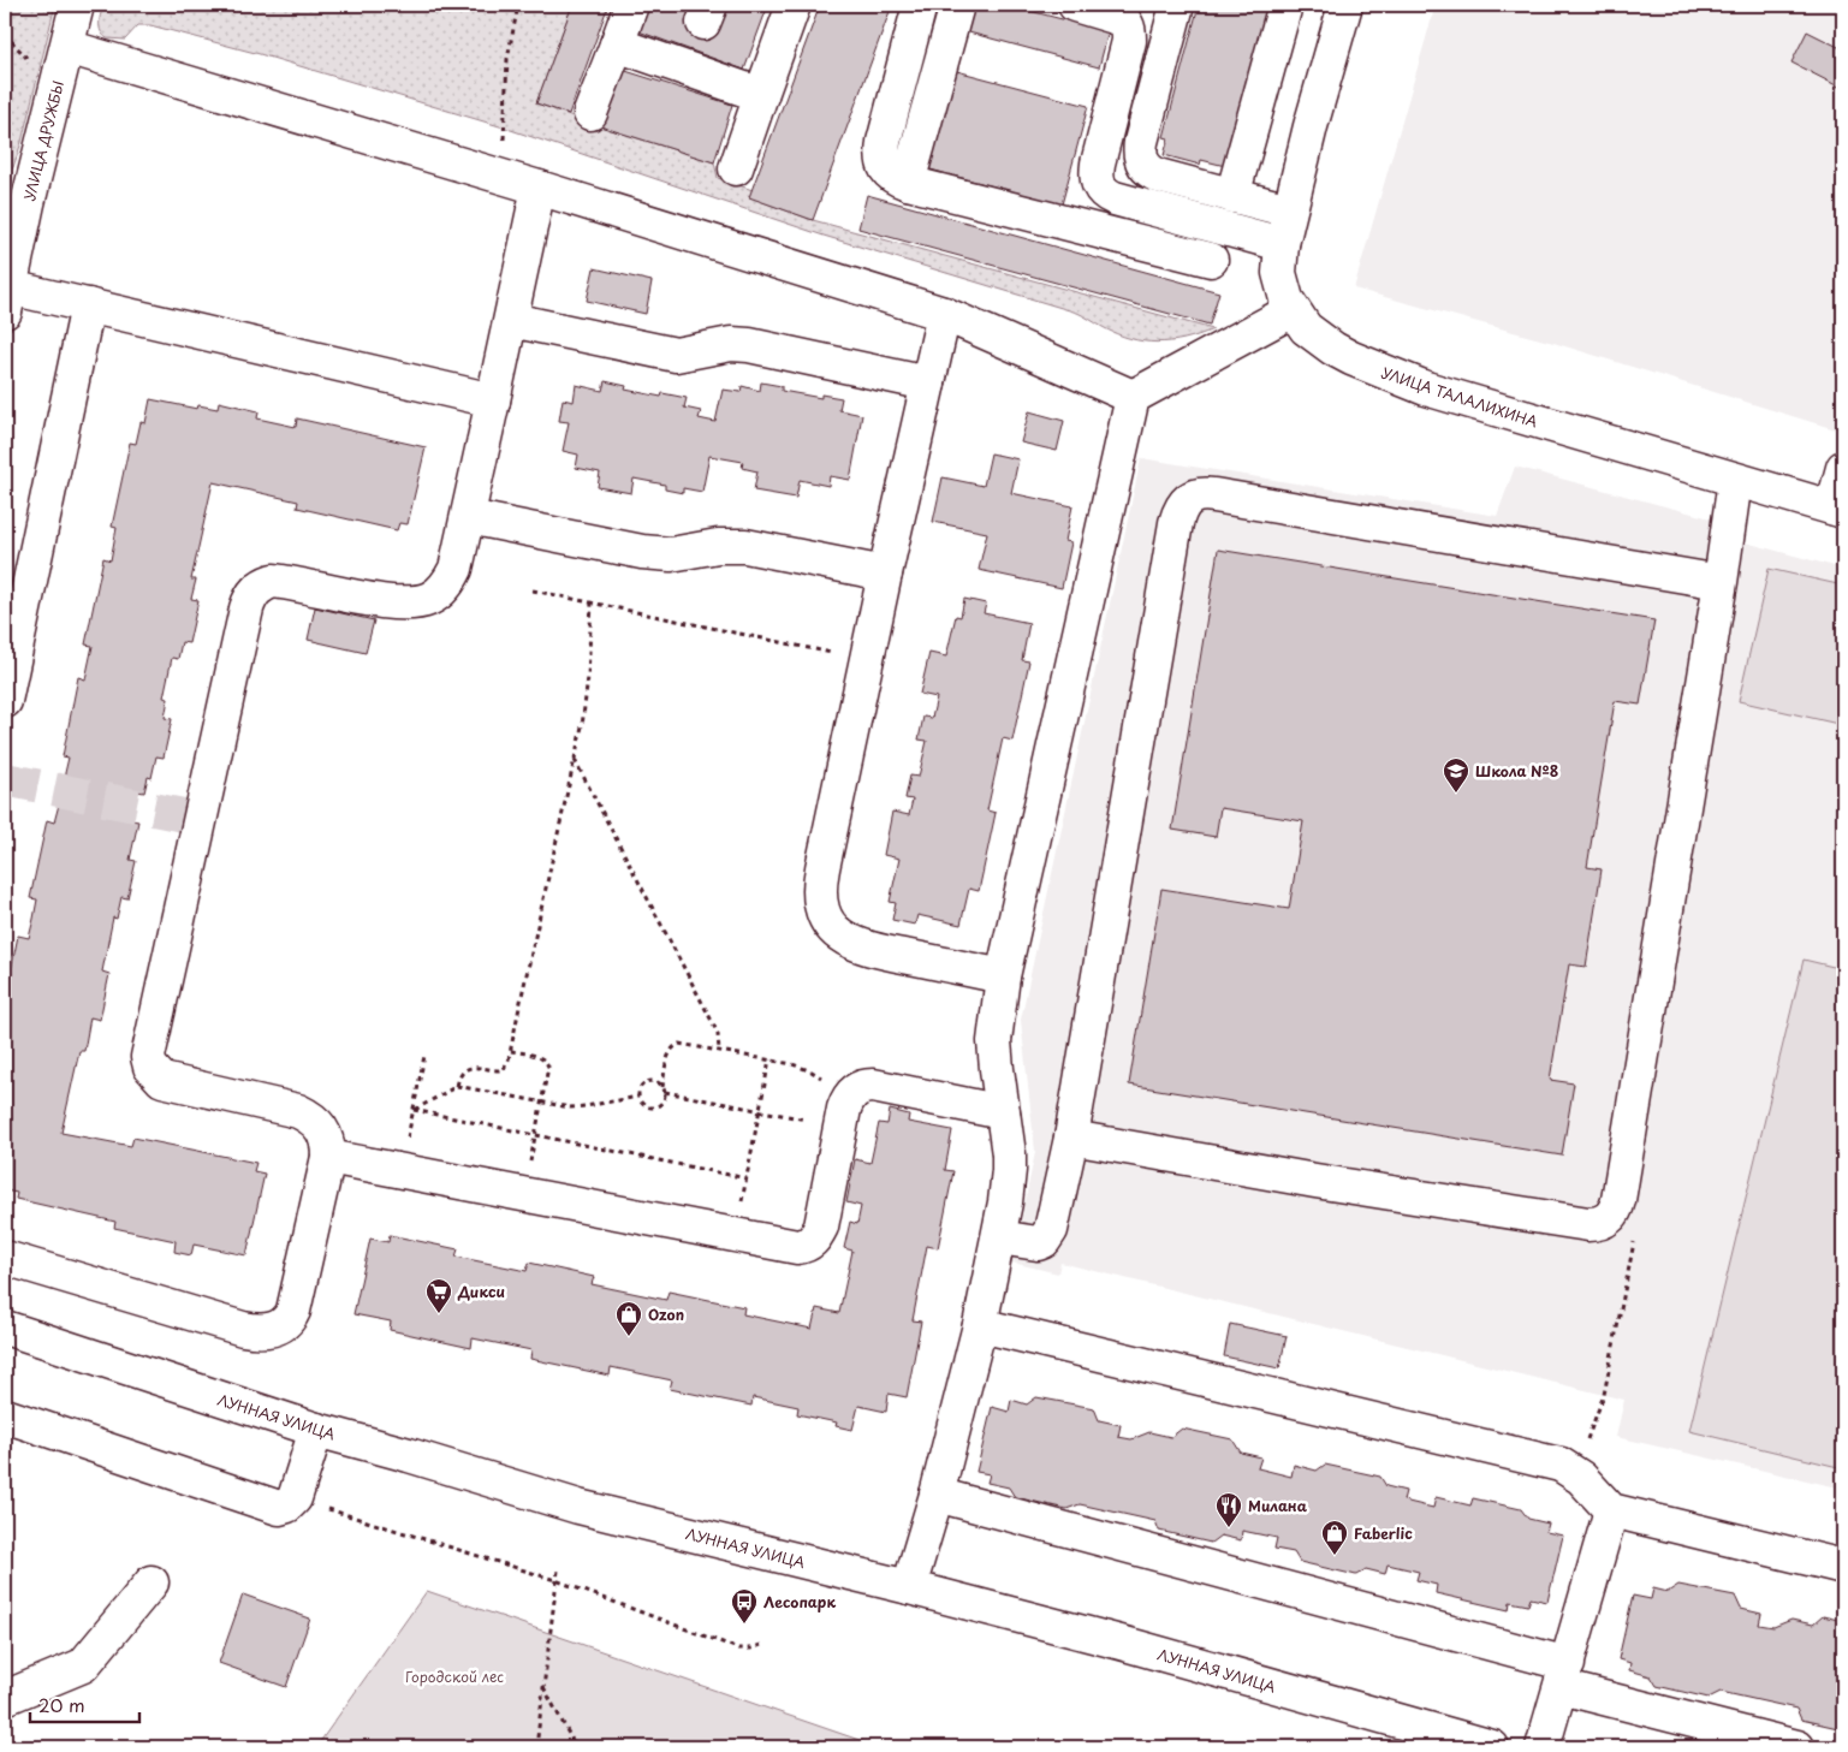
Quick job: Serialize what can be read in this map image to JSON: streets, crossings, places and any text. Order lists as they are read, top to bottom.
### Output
{
  "streets": {
    "street": ["УЛИЦА ДРУЖБЫ", "УЛИЦА ТАЛАЛИХИНА", "ЛУННАЯ УЛИЦА"]
  },
  "parks": ["Городской лес"],
  "places": {
    "school or university": ["Школа №8"],
    "supermarket": ["Дикси"],
    "shop": ["Ozon", "Faberlic"],
    "restaurant": ["Милана"],
    "bus stop": ["Лесопарк"]
  },
  "scale_bar": "20 m"
}
